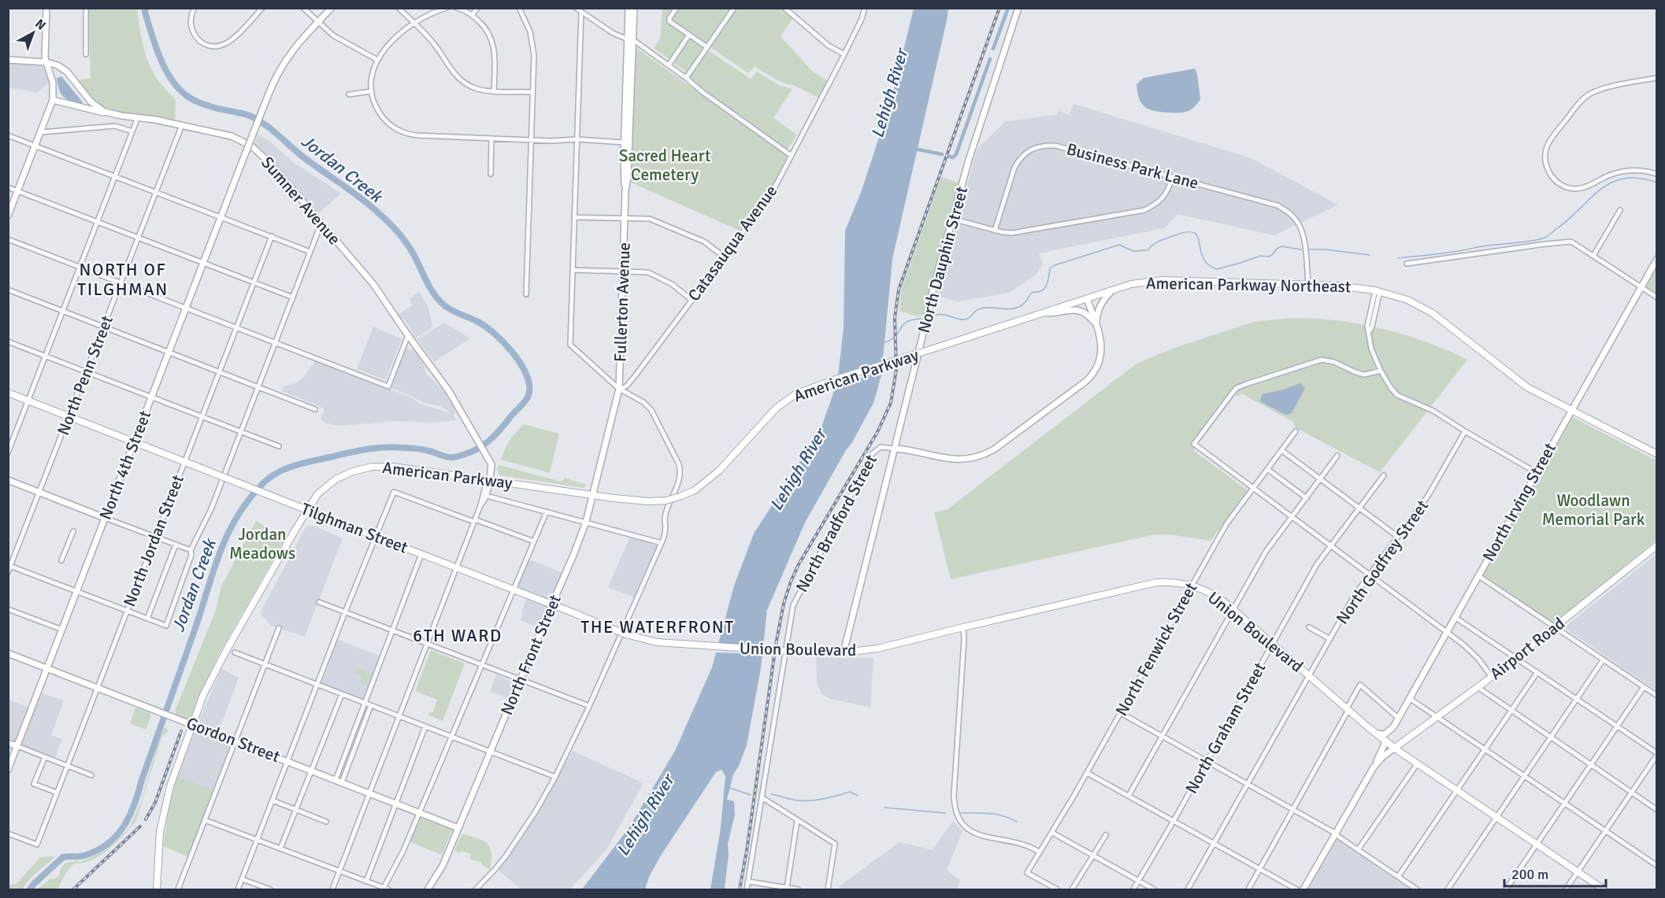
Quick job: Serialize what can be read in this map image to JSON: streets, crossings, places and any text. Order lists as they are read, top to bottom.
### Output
{
  "streets": {
    "main road": [
      "American Parkway Northeast",
      "American Parkway",
      "Tilghman Street",
      "Union Boulevard",
      "Airport Road"
    ],
    "street": [
      "Business Park Lane",
      "Sumner Avenue",
      "Catasauqua Avenue",
      "North Dauphin Street",
      "Fullerton Avenue",
      "North Penn Street",
      "North 4th Street",
      "North Irving Street",
      "North Bradford Street",
      "North Jordan Street",
      "North Godfrey Street",
      "North Fenwick Street",
      "North Front Street",
      "North Graham Street",
      "Gordon Street"
    ]
  },
  "crossings": [
    ["Business Park Lane", "American Parkway Northeast"],
    ["Sumner Avenue", "North Penn Street"],
    ["Sumner Avenue", "American Parkway"],
    ["Catasauqua Avenue", "Fullerton Avenue"],
    ["North Dauphin Street", "North Bradford Street"],
    ["North Dauphin Street", "Union Boulevard"],
    ["American Parkway Northeast", "American Parkway"],
    ["American Parkway Northeast", "North Irving Street"],
    ["American Parkway Northeast", "North Bradford Street"],
    ["Fullerton Avenue", "North Front Street"],
    ["North Penn Street", "Tilghman Street"],
    ["American Parkway", "North Front Street"],
    ["American Parkway", "Gordon Street"],
    ["North 4th Street", "Tilghman Street"],
    ["North 4th Street", "Gordon Street"],
    ["North Irving Street", "Union Boulevard"],
    ["Tilghman Street", "North Jordan Street"],
    ["Tilghman Street", "Union Boulevard"],
    ["Tilghman Street", "North Front Street"],
    ["North Jordan Street", "Gordon Street"],
    ["North Godfrey Street", "Union Boulevard"],
    ["Union Boulevard", "Airport Road"],
    ["Union Boulevard", "North Fenwick Street"],
    ["Union Boulevard", "North Graham Street"],
    ["North Front Street", "Gordon Street"]
  ],
  "districts": ["NORTH OF TILGHMAN", "THE WATERFRONT", "6TH WARD"],
  "water": ["Lehigh River", "Jordan Creek"],
  "parks": ["Sacred Heart Cemetery", "Woodlawn Memorial Park", "Jordan Meadows"],
  "scale_bar": "200 m",
  "north": "top right"
}
